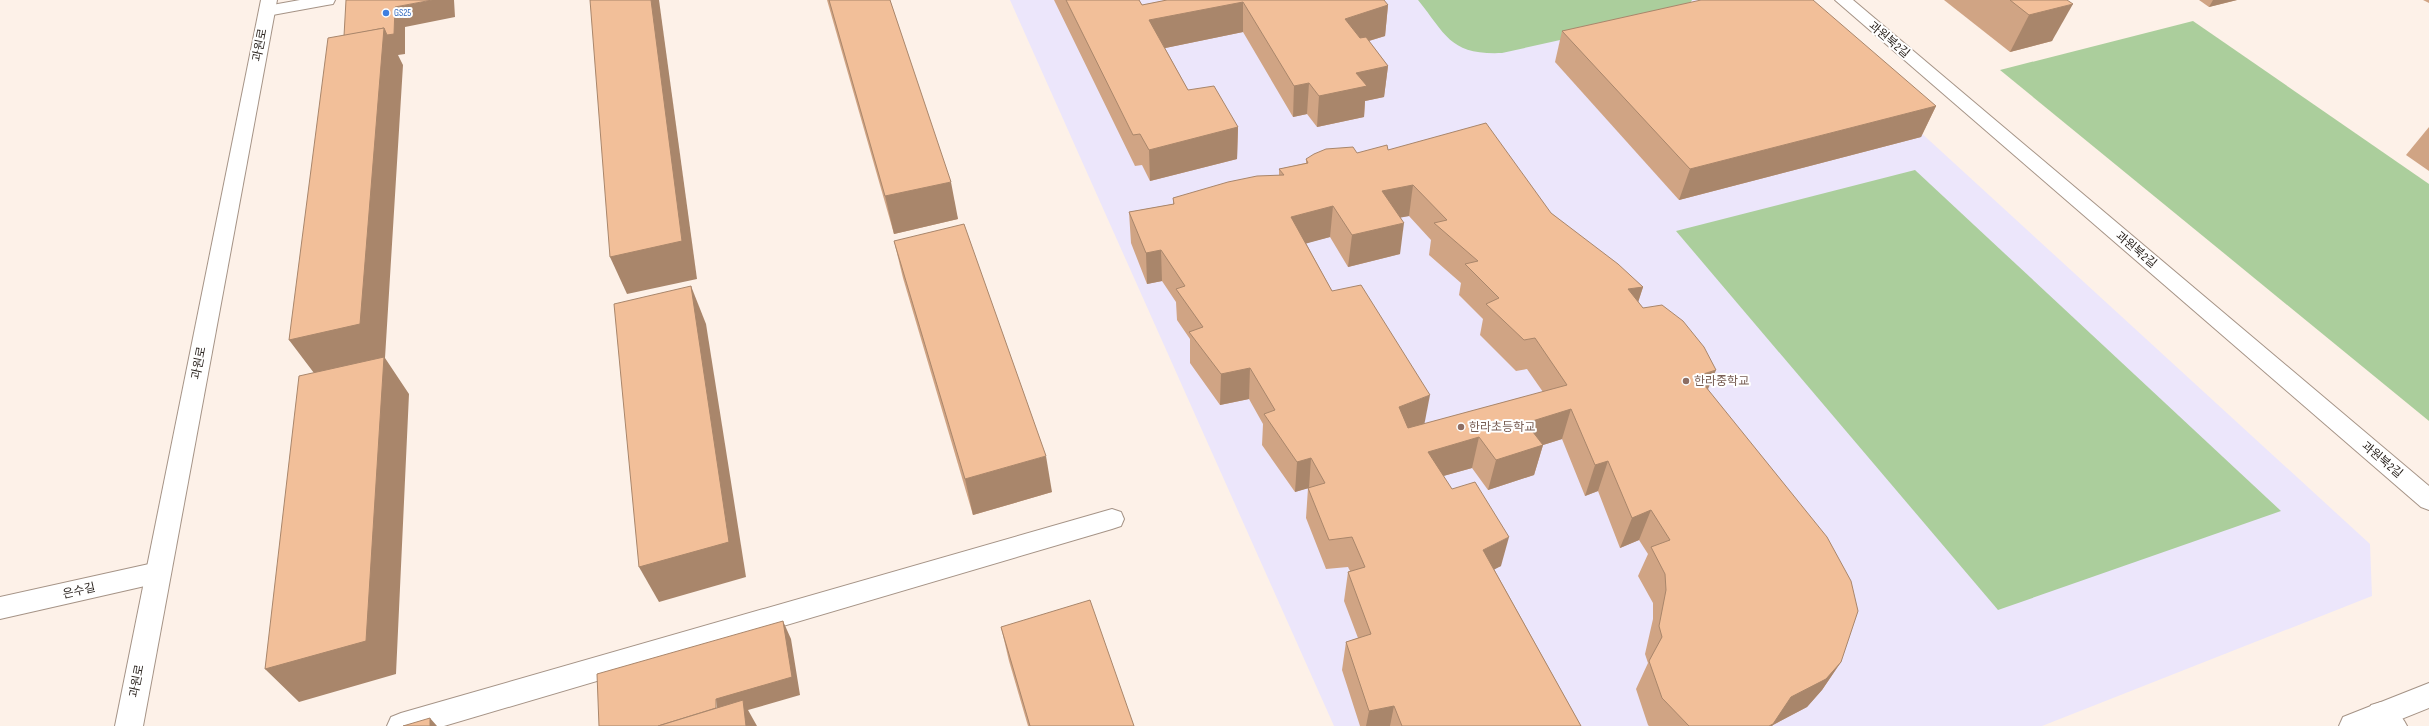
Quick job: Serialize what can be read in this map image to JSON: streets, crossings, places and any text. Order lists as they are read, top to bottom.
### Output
{
  "streets": {
    "main road": ["과원북2길", "과원로", "은수길"]
  },
  "crossings": [
    ["과원로", "은수길"]
  ],
  "places": ["GS25", "한라중학교", "한라초등학교"]
}
